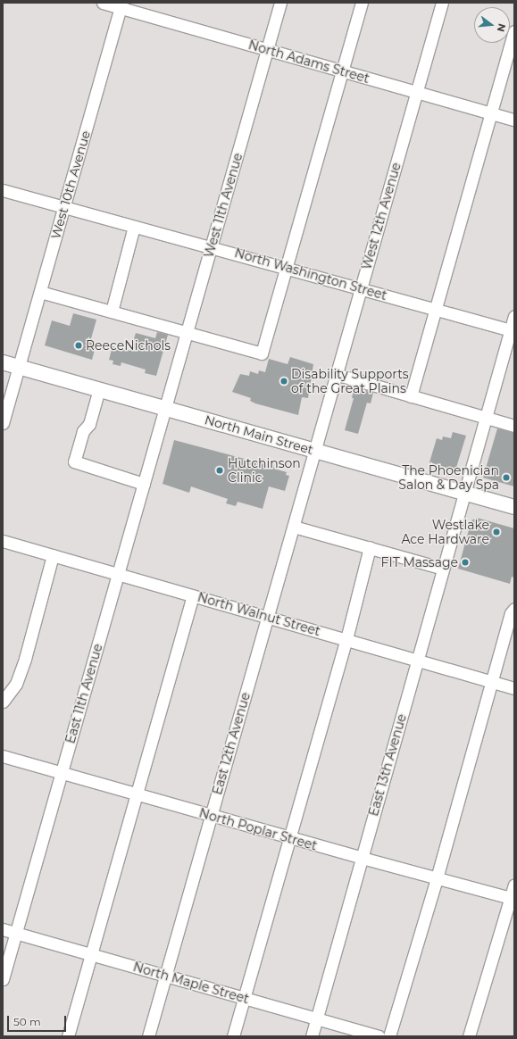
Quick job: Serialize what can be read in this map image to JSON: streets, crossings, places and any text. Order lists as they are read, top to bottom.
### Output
{
  "streets": {
    "main road": ["North Main Street"],
    "street": [
      "North Adams Street",
      "West 10th Avenue",
      "West 11th Avenue",
      "West 12th Avenue",
      "North Washington Street",
      "North Walnut Street",
      "East 11th Avenue",
      "East 12th Avenue",
      "East 13th Avenue",
      "North Poplar Street",
      "North Maple Street"
    ]
  },
  "crossings": [
    ["North Adams Street", "West 10th Avenue"],
    ["North Adams Street", "West 11th Avenue"],
    ["North Adams Street", "West 12th Avenue"],
    ["West 10th Avenue", "North Washington Street"],
    ["West 10th Avenue", "North Main Street"],
    ["West 11th Avenue", "North Washington Street"],
    ["West 11th Avenue", "North Main Street"],
    ["West 11th Avenue", "East 11th Avenue"],
    ["West 12th Avenue", "North Washington Street"],
    ["West 12th Avenue", "North Main Street"],
    ["West 12th Avenue", "East 12th Avenue"],
    ["North Washington Street", "East 13th Avenue"],
    ["North Main Street", "East 11th Avenue"],
    ["North Main Street", "East 12th Avenue"],
    ["North Main Street", "East 13th Avenue"],
    ["North Walnut Street", "East 11th Avenue"],
    ["North Walnut Street", "East 12th Avenue"],
    ["North Walnut Street", "East 13th Avenue"],
    ["East 11th Avenue", "North Poplar Street"],
    ["East 11th Avenue", "North Maple Street"],
    ["East 12th Avenue", "North Poplar Street"],
    ["East 12th Avenue", "North Maple Street"],
    ["East 13th Avenue", "North Poplar Street"],
    ["East 13th Avenue", "North Maple Street"]
  ],
  "places": [
    "ReeceNichols",
    "Disability Supports of the Great Plains",
    "Hutchinson Clinic",
    "The Phoenician Salon & Day Spa",
    "Westlake Ace Hardware",
    "FIT Massage"
  ],
  "scale_bar": "50 m",
  "north": "right"
}
